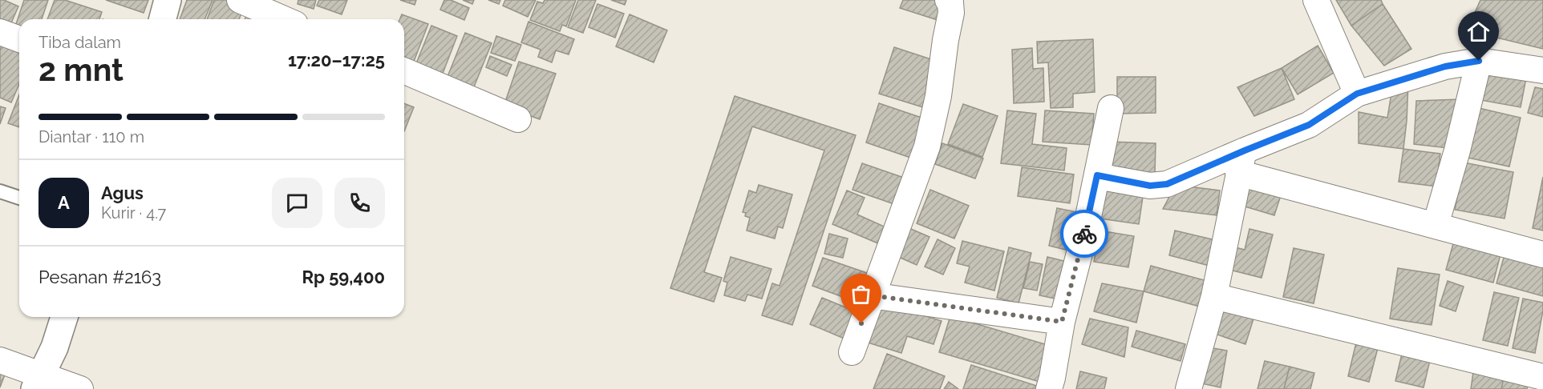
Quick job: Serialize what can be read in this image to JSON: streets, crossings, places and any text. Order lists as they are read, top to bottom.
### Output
{
  "page": {
    "heading": ["2 mnt", "Tiba dalam", "17:20–17:25"],
    "panel": [
      "Agus",
      "Kurir · 4.7",
      "Pesanan #2163",
      "Rp 59,400"
    ],
    "bar": "Diantar · 110 m",
    "round": "A"
  }
}
